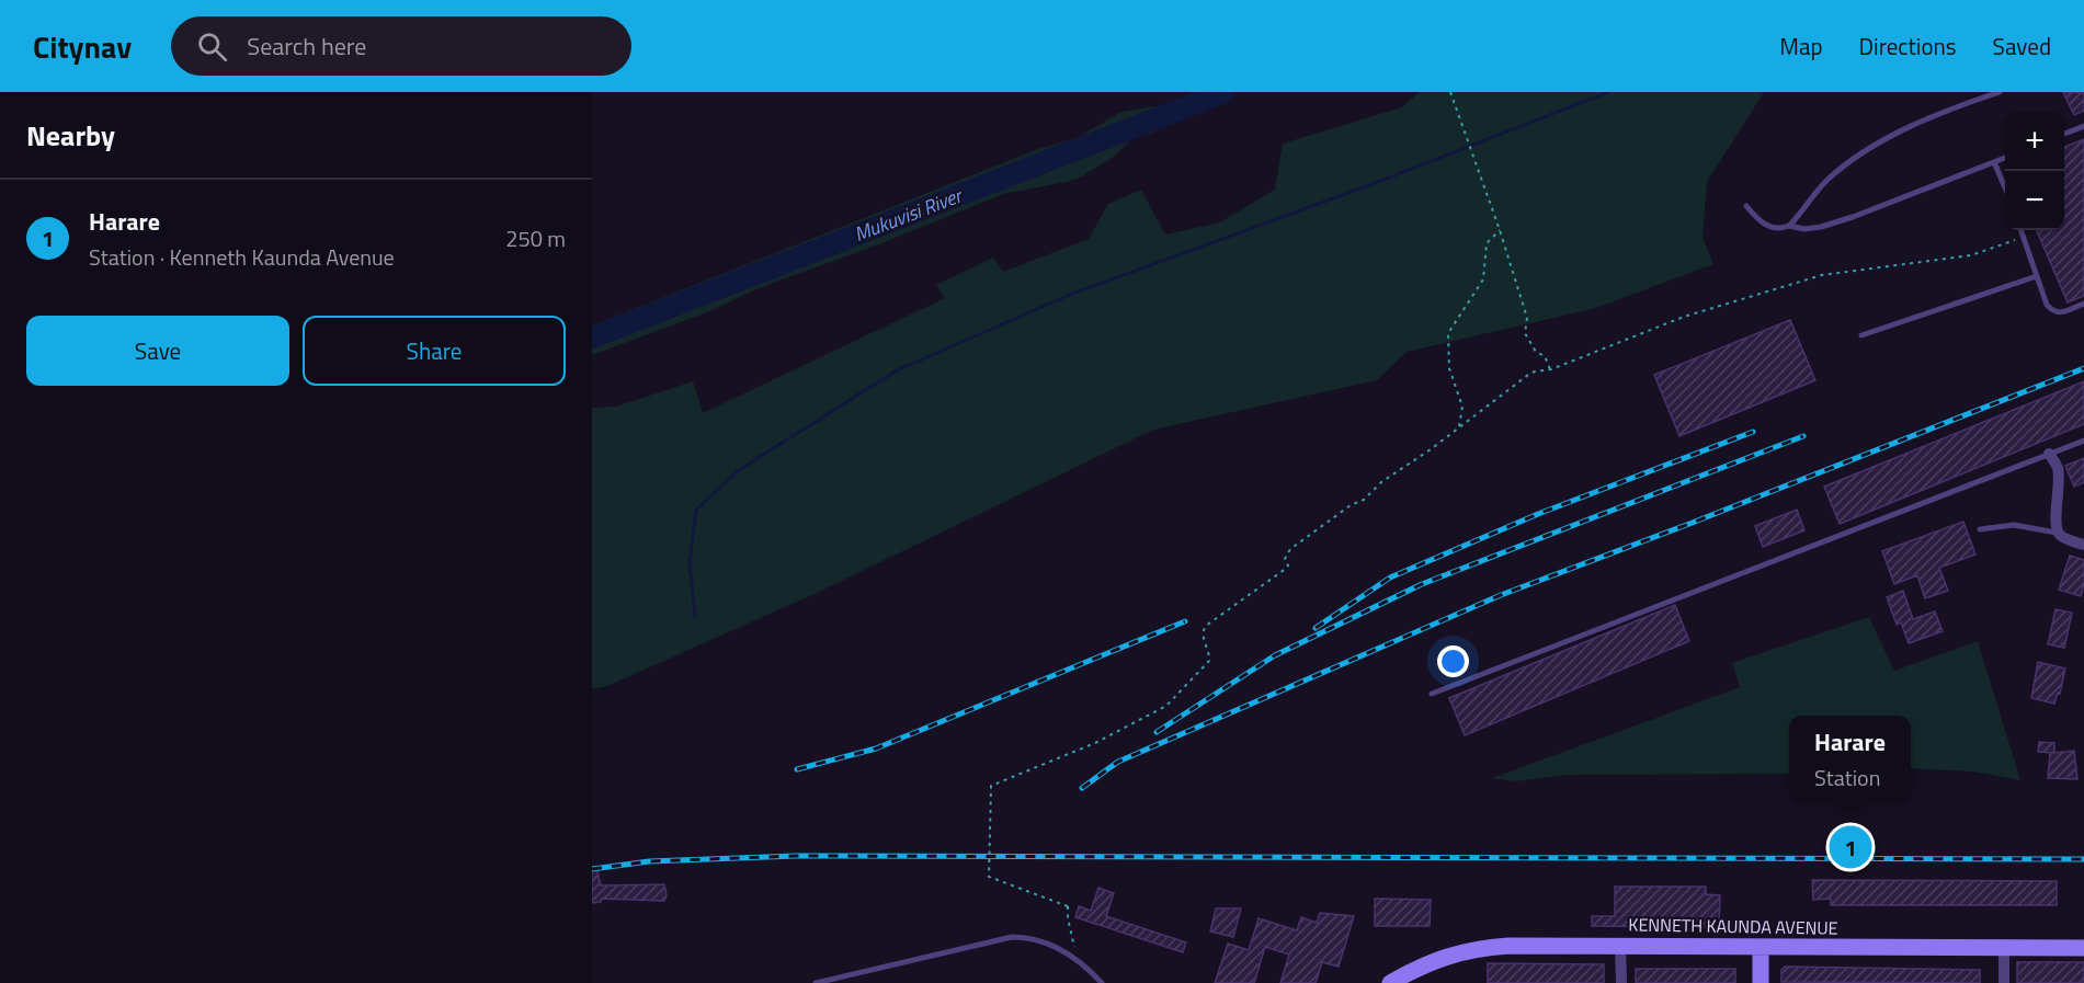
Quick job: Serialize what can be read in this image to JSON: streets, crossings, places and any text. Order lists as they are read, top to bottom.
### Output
{
  "streets": {
    "main road": ["KENNETH KAUNDA AVENUE"]
  },
  "water": ["Mukuvisi River"],
  "page": {
    "header": "Citynav",
    "search": "Search here",
    "nav": ["Map", "Directions", "Saved"],
    "heading": "Nearby",
    "map_buttons": ["+", "−"],
    "list": [
      {
        "mark": "1",
        "name": "Harare",
        "note": "Station · Kenneth Kaunda Avenue",
        "value": "250 m"
      }
    ],
    "buttons": ["Save", "Share"],
    "popup": ["Harare", "Station"],
    "pins": "1"
  }
}
